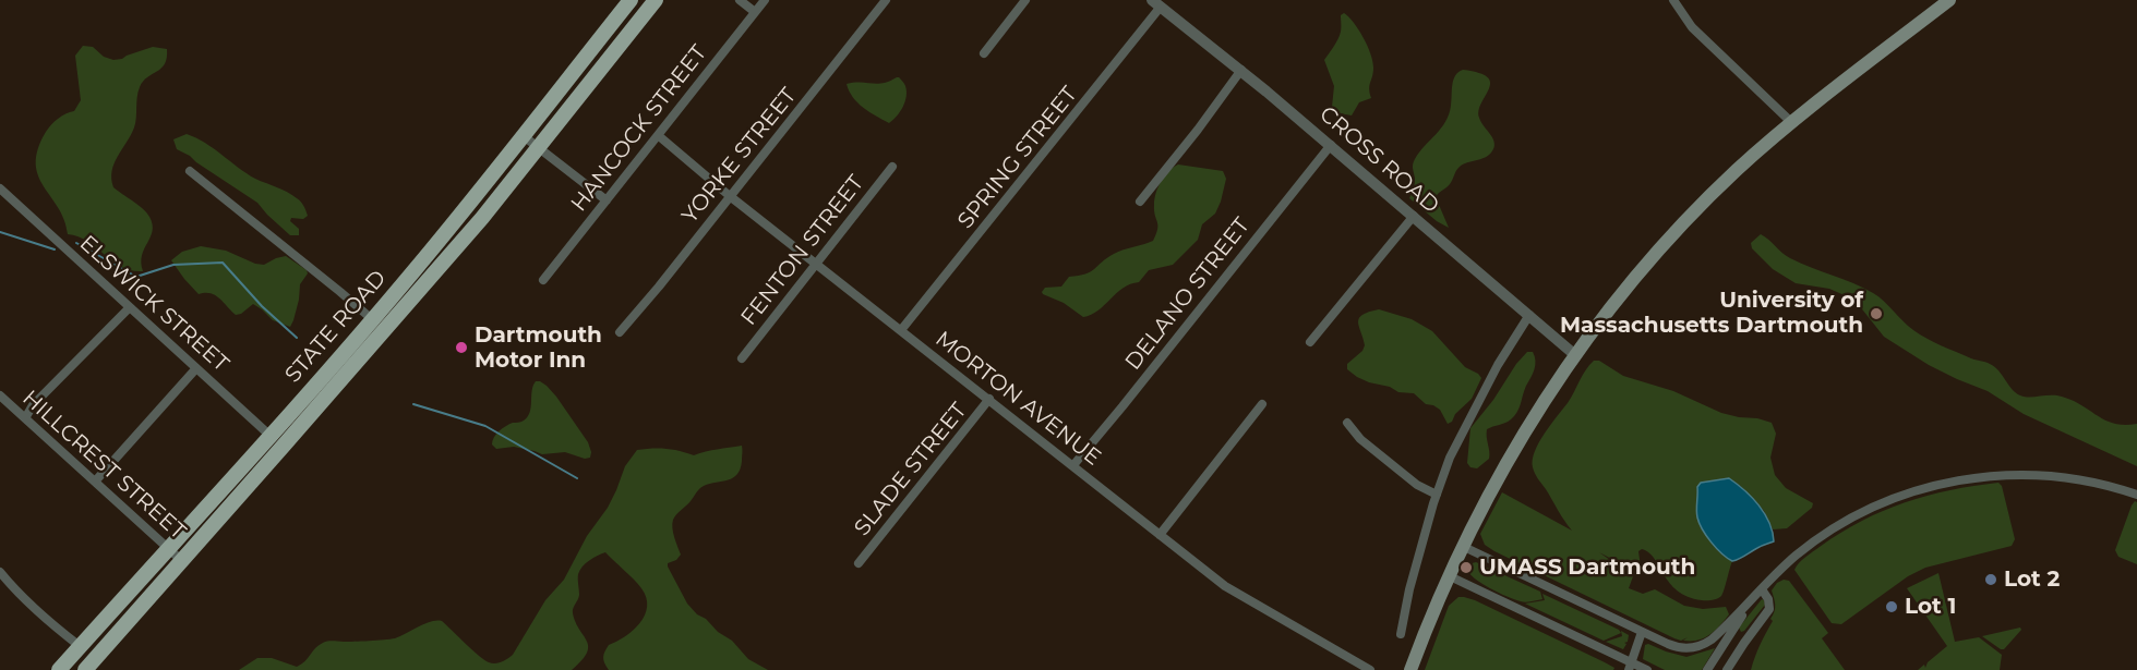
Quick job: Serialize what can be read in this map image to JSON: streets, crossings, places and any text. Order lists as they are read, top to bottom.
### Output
{
  "streets": {
    "main road": ["STATE ROAD"],
    "street": [
      "HANCOCK STREET",
      "YORKE STREET",
      "SPRING STREET",
      "CROSS ROAD",
      "FENTON STREET",
      "DELANO STREET",
      "ELSWICK STREET",
      "MORTON AVENUE",
      "HILLCREST STREET",
      "SLADE STREET"
    ]
  },
  "crossings": [
    ["HANCOCK STREET", "MORTON AVENUE"],
    ["YORKE STREET", "MORTON AVENUE"],
    ["SPRING STREET", "CROSS ROAD"],
    ["SPRING STREET", "MORTON AVENUE"],
    ["CROSS ROAD", "DELANO STREET"],
    ["FENTON STREET", "MORTON AVENUE"],
    ["DELANO STREET", "MORTON AVENUE"],
    ["ELSWICK STREET", "STATE ROAD"],
    ["STATE ROAD", "HILLCREST STREET"],
    ["MORTON AVENUE", "SLADE STREET"]
  ],
  "places": [
    "University of Massachusetts Dartmouth",
    "Dartmouth Motor Inn",
    "UMASS Dartmouth",
    "Lot 2",
    "Lot 1"
  ]
}
